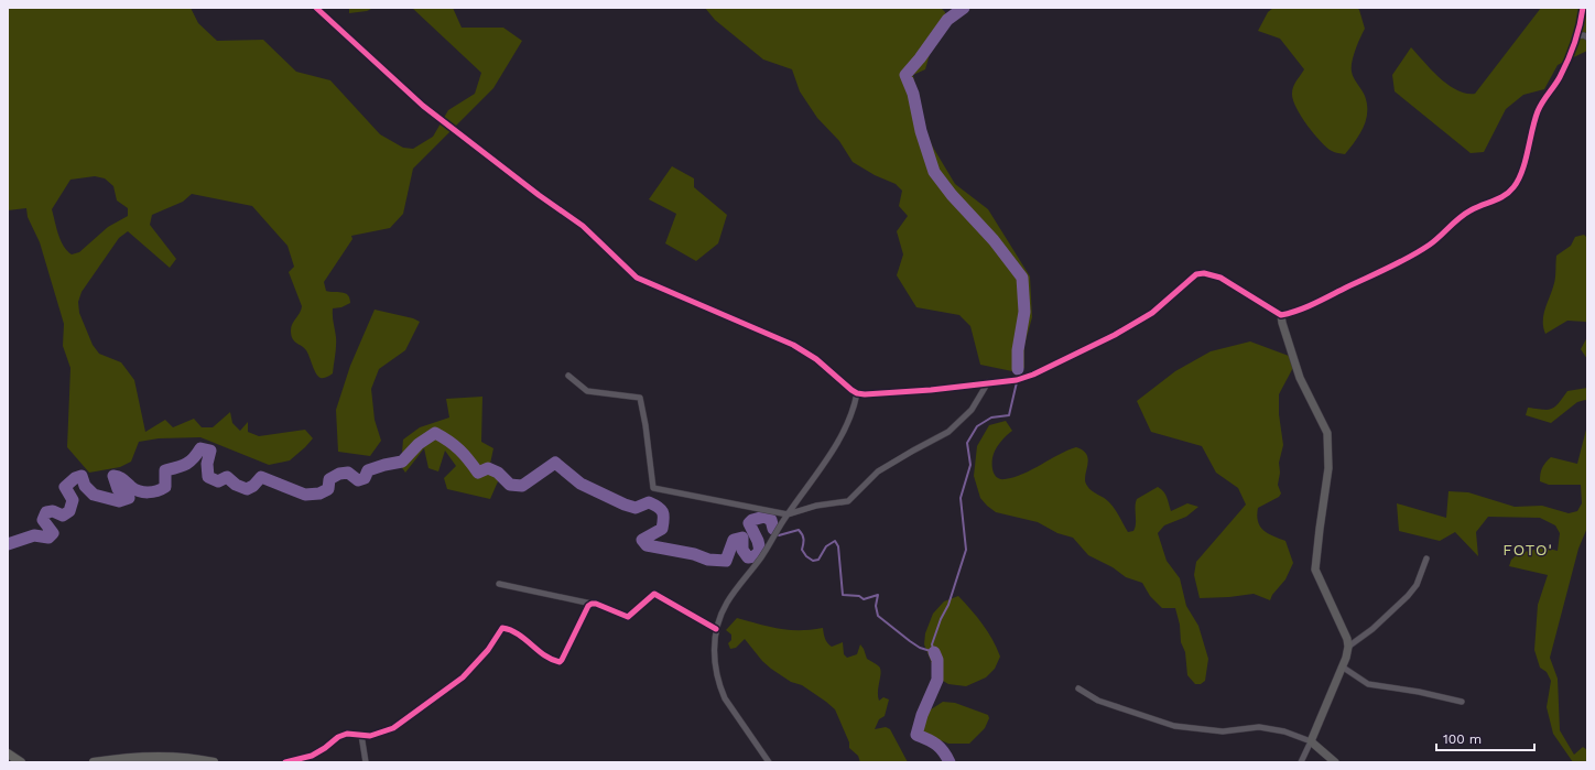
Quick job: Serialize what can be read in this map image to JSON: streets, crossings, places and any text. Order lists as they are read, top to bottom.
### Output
{
  "districts": ["FOTO'"],
  "scale_bar": "100 m"
}
